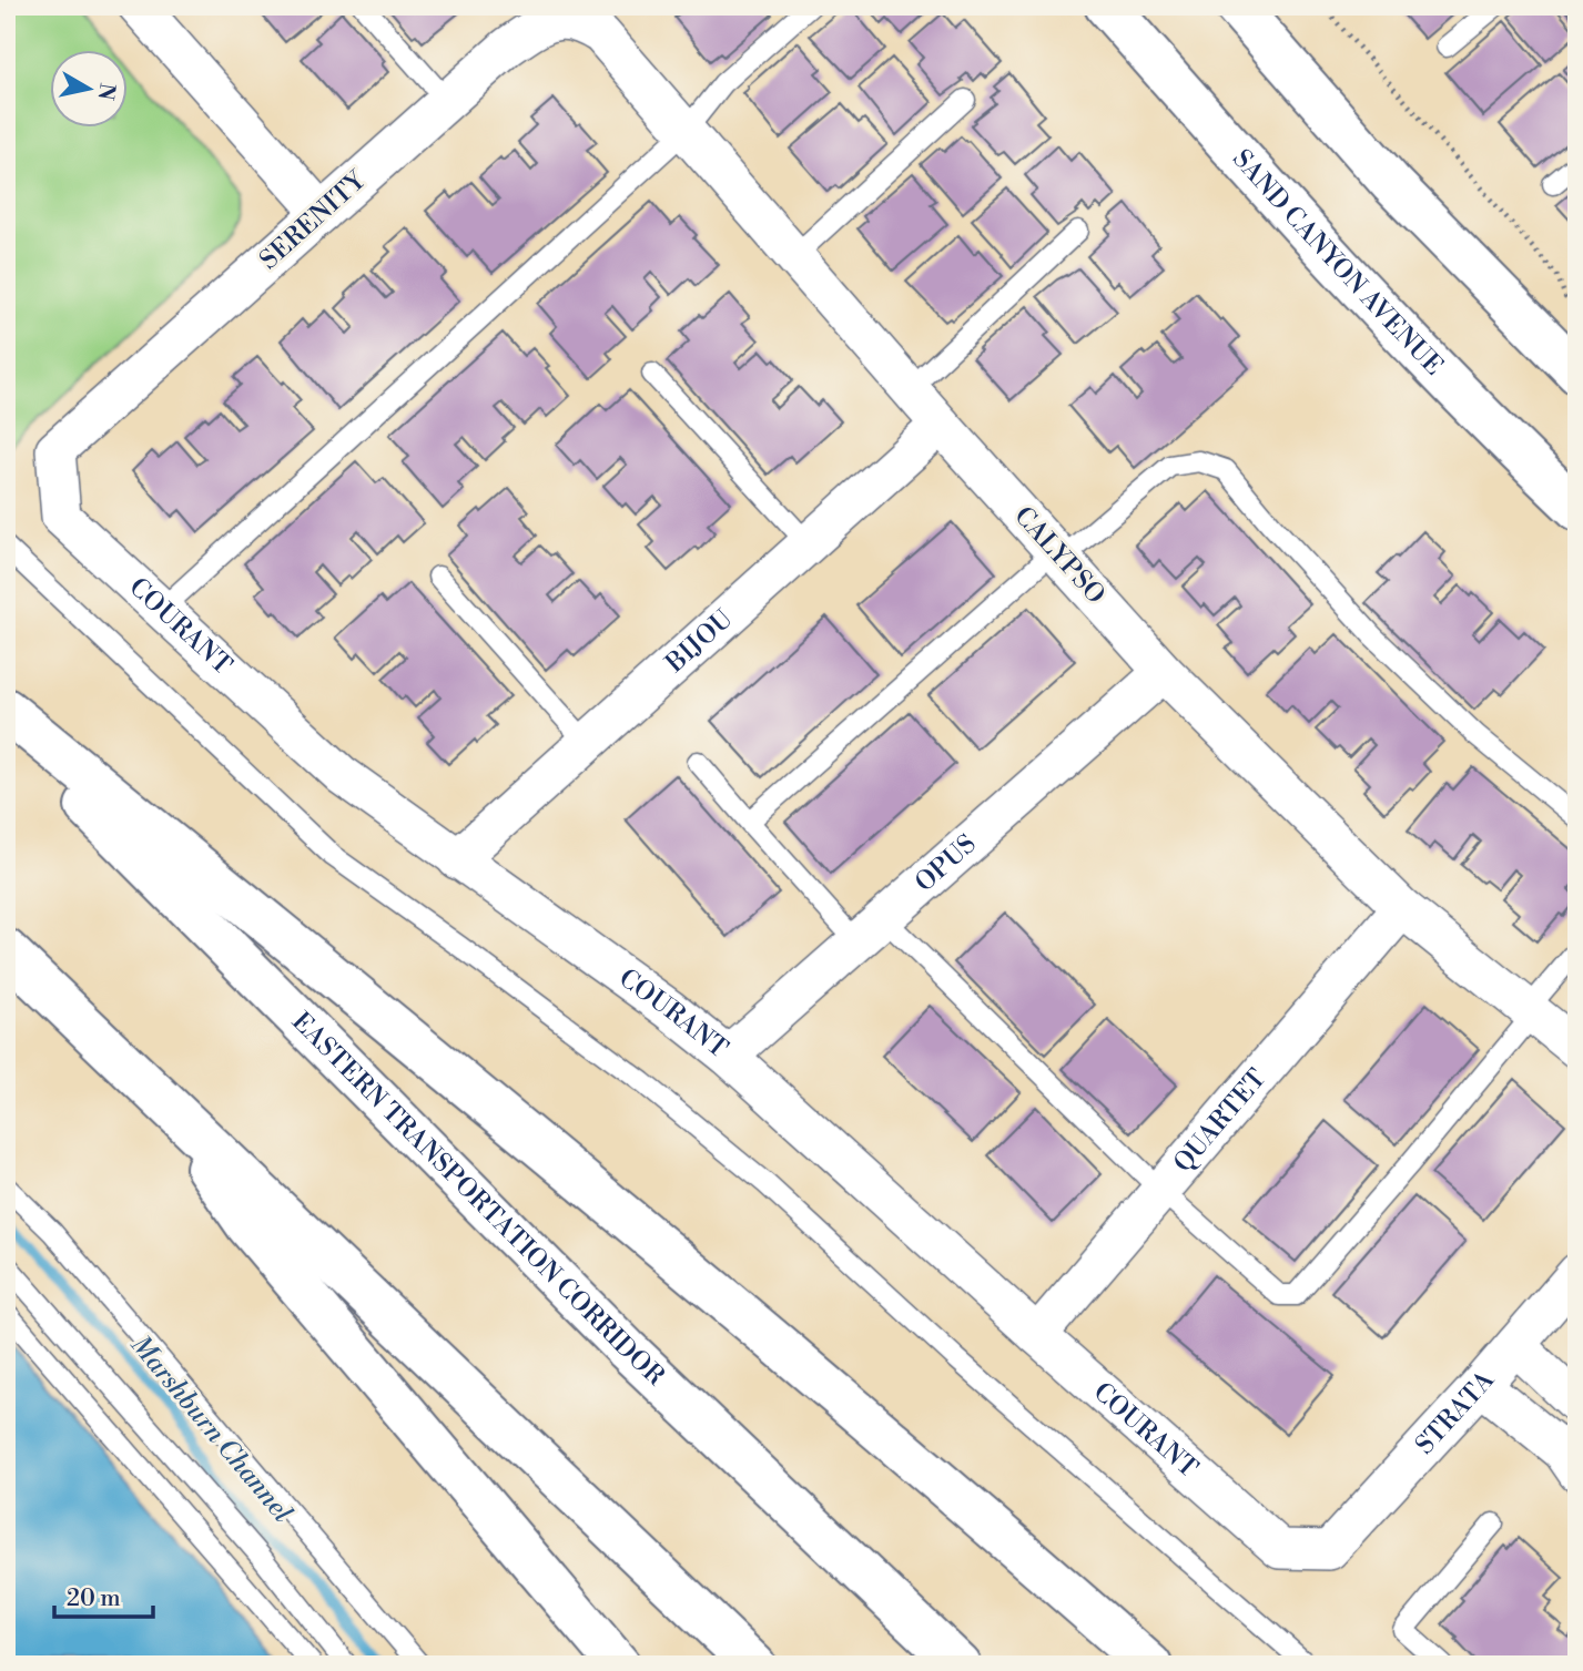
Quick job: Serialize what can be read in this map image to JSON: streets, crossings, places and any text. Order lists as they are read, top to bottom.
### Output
{
  "streets": {
    "main road": ["SAND CANYON AVENUE", "EASTERN TRANSPORTATION CORRIDOR"],
    "street": [
      "SERENITY",
      "CALYPSO",
      "COURANT",
      "BIJOU",
      "OPUS",
      "QUARTET",
      "STRATA"
    ]
  },
  "crossings": [
    ["SERENITY", "CALYPSO"],
    ["SERENITY", "COURANT"],
    ["CALYPSO", "BIJOU"],
    ["CALYPSO", "OPUS"],
    ["CALYPSO", "QUARTET"],
    ["COURANT", "BIJOU"],
    ["COURANT", "OPUS"],
    ["COURANT", "QUARTET"],
    ["COURANT", "STRATA"]
  ],
  "water": ["Marshburn Channel"],
  "scale_bar": "20 m",
  "north": "right"
}
